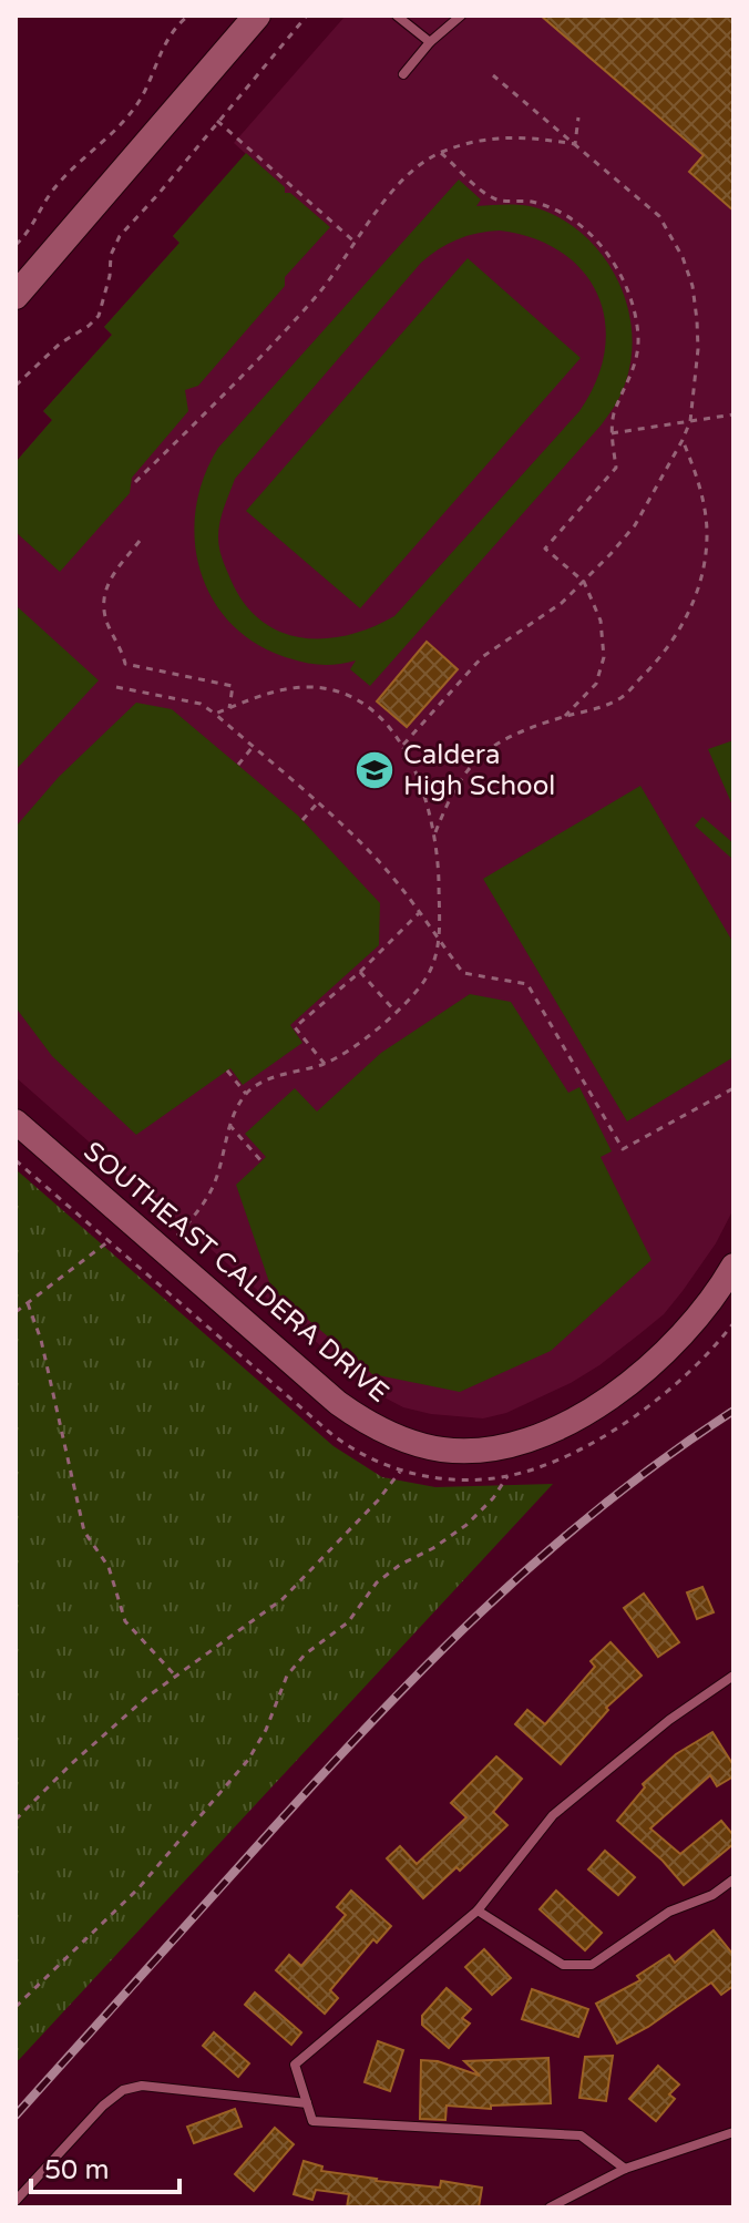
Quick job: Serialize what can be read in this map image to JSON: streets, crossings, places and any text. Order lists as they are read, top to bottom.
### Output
{
  "streets": {
    "street": ["SOUTHEAST CALDERA DRIVE"]
  },
  "places": {
    "school or university": ["Caldera High School"]
  },
  "scale_bar": "50 m"
}
